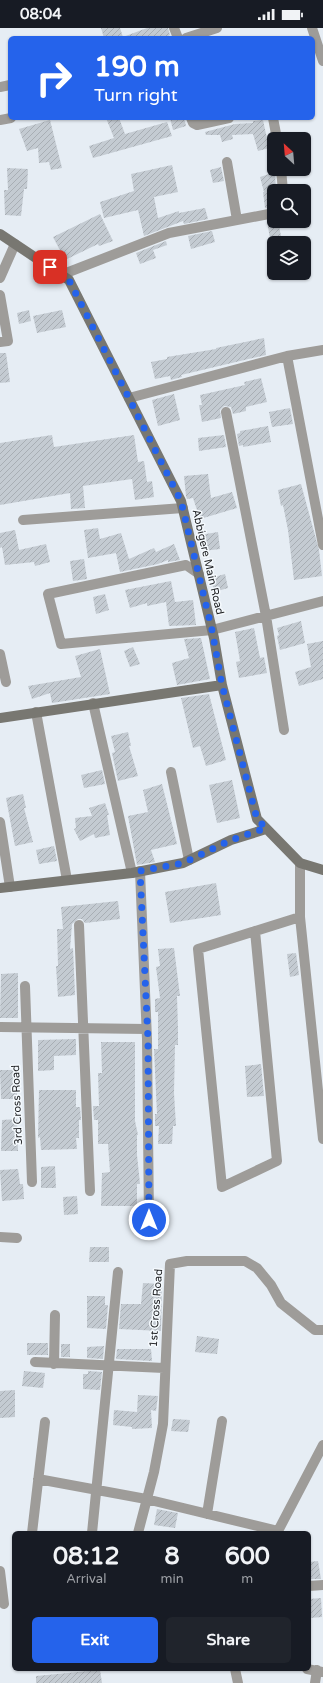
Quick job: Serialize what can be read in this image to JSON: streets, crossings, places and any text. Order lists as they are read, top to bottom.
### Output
{
  "streets": {
    "main road": ["Abbigere Main Road"],
    "street": ["3rd Cross Road", "1st Cross Road"]
  },
  "north": "top left",
  "page": {
    "status": "08:04",
    "turn": ["190 m", "Turn right"],
    "eta": [
      "08:12",
      "Arrival",
      "8",
      "min",
      "600",
      "m"
    ],
    "buttons": ["Exit", "Share"]
  }
}
